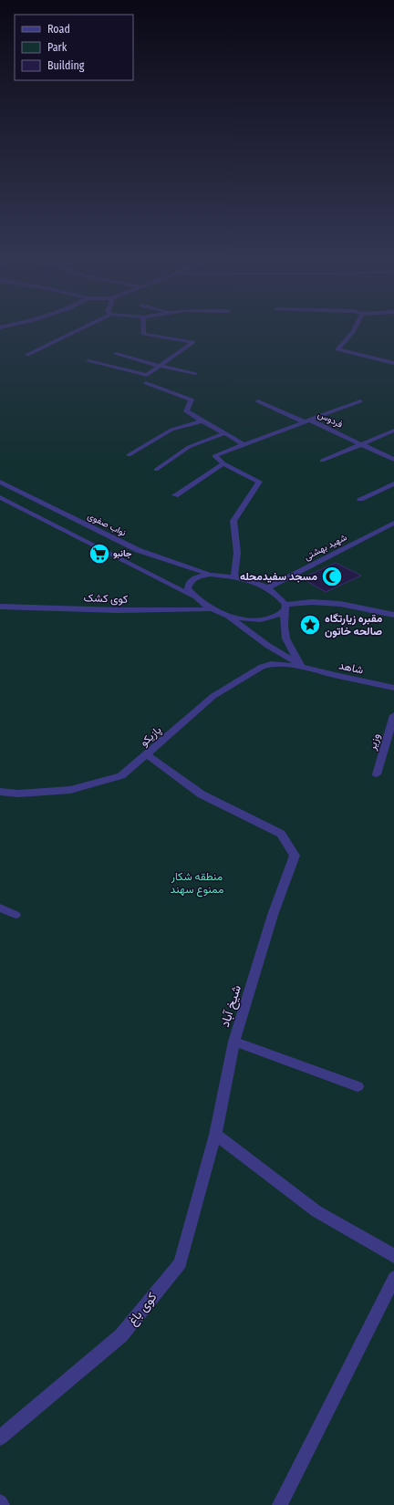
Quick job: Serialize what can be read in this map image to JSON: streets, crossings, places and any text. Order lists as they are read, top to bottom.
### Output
{
  "streets": {
    "street": [
      "فردوس",
      "نواب صفوی",
      "شهید بهشتی",
      "کوی کشک",
      "شاهد",
      "پازیکو",
      "وزیر",
      "شیخ آباد",
      "کوی باغ"
    ]
  },
  "crossings": [
    ["شاهد", "پازیکو"],
    ["پازیکو", "شیخ آباد"],
    ["شیخ آباد", "کوی باغ"]
  ],
  "parks": ["منطقه شکار ممنوع سهند"],
  "places": {
    "supermarket": ["جانبو"],
    "mosque": ["مسجد سفیدمحله"],
    "place": ["مقبره زیارتگاه صالحه خاتون"]
  },
  "legend": ["Road", "Park", "Building"]
}
